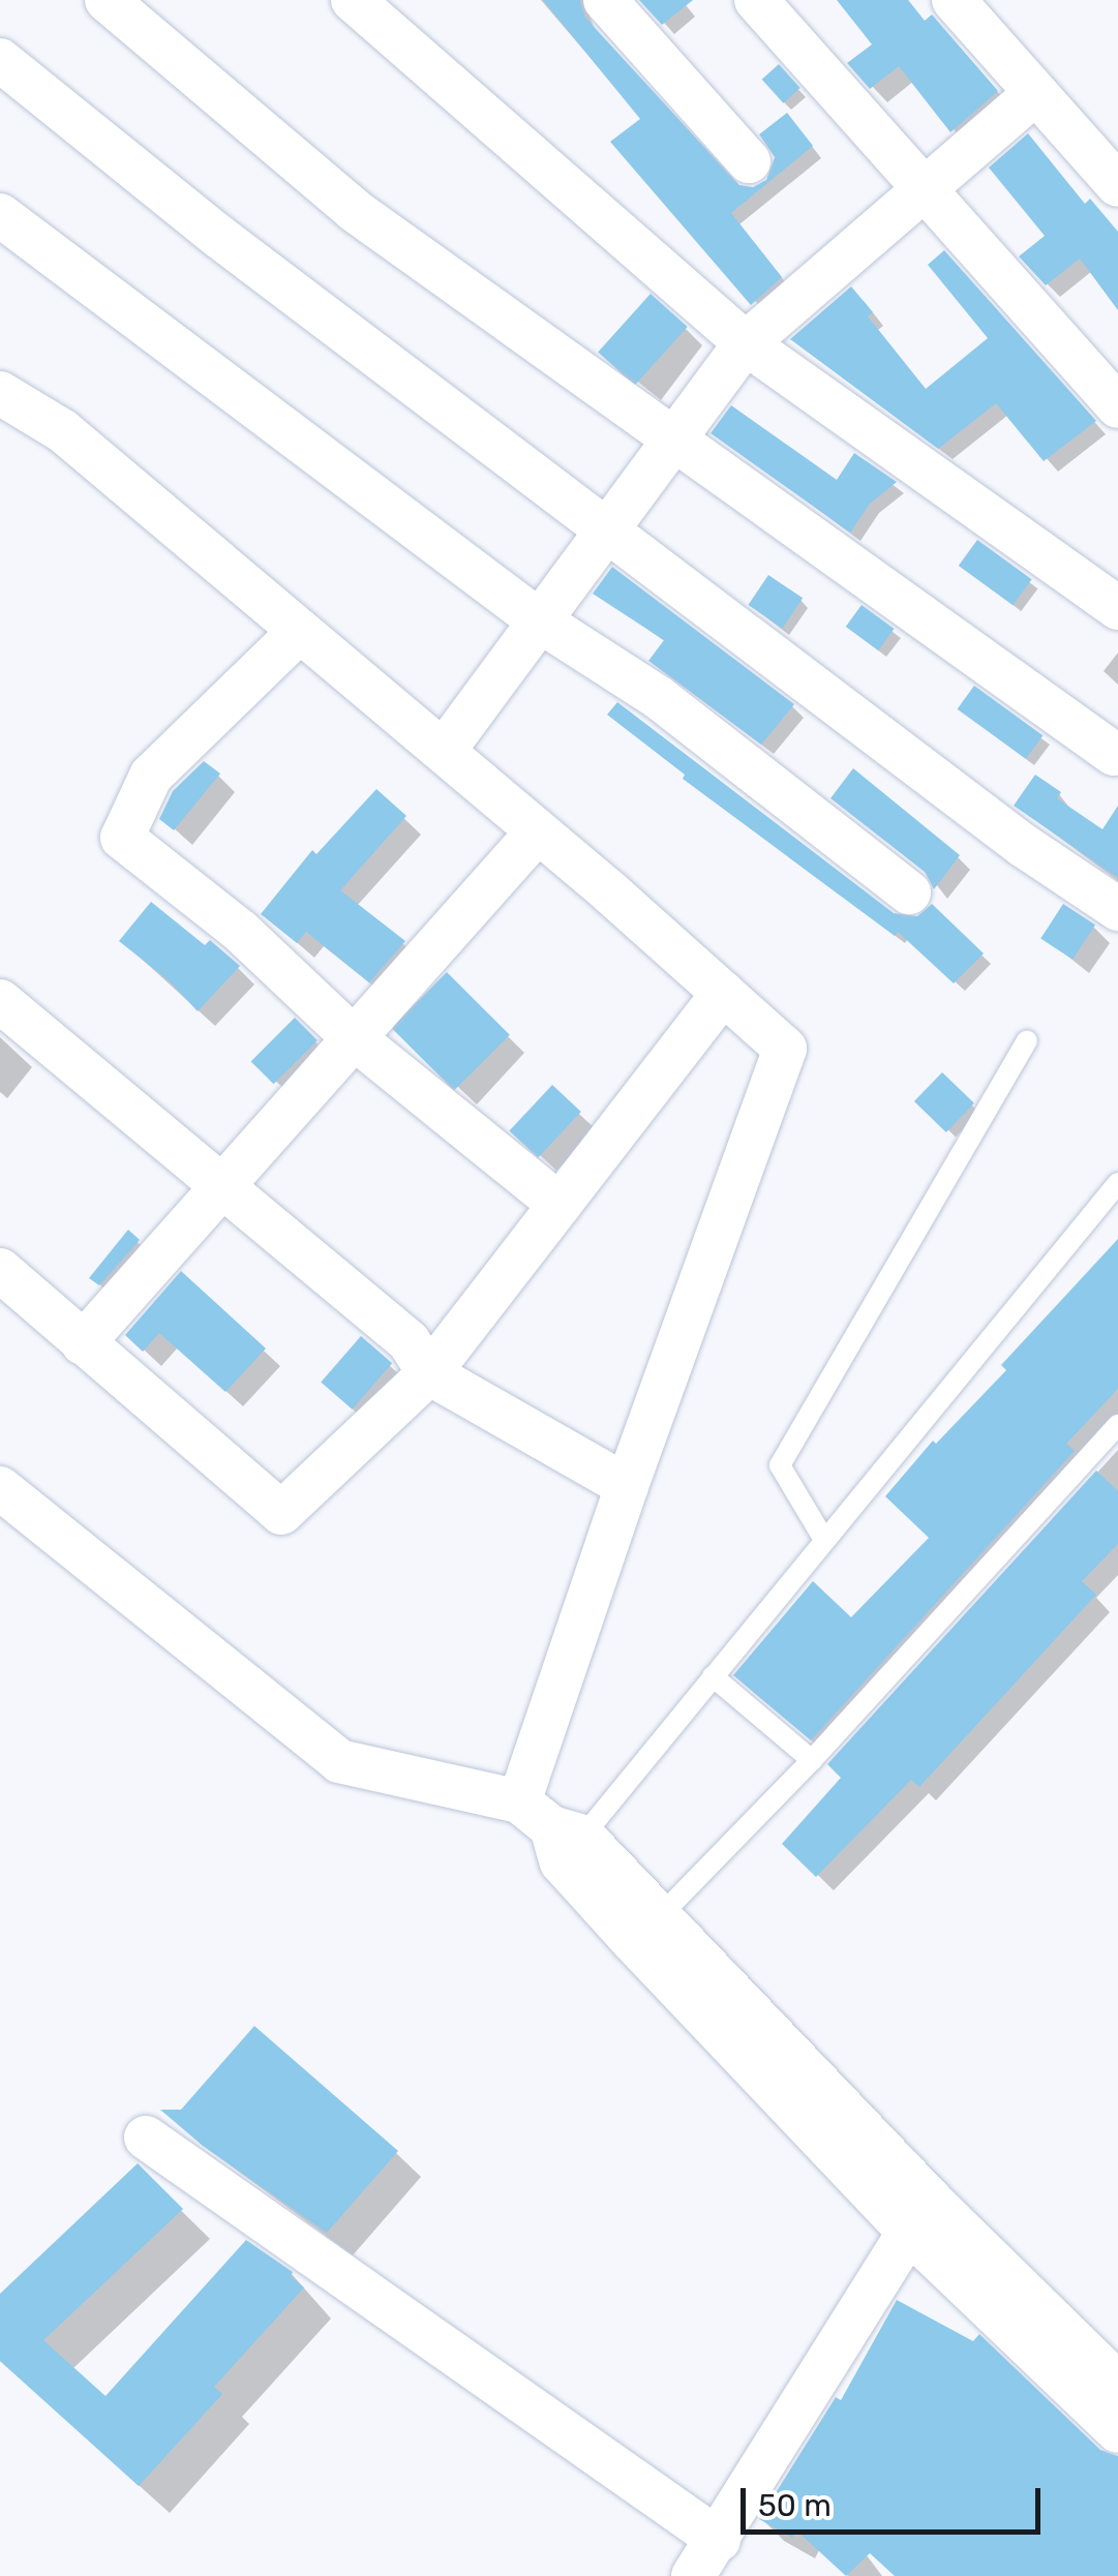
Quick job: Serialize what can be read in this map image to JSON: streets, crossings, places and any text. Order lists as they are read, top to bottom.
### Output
{
  "scale_bar": "50 m"
}
